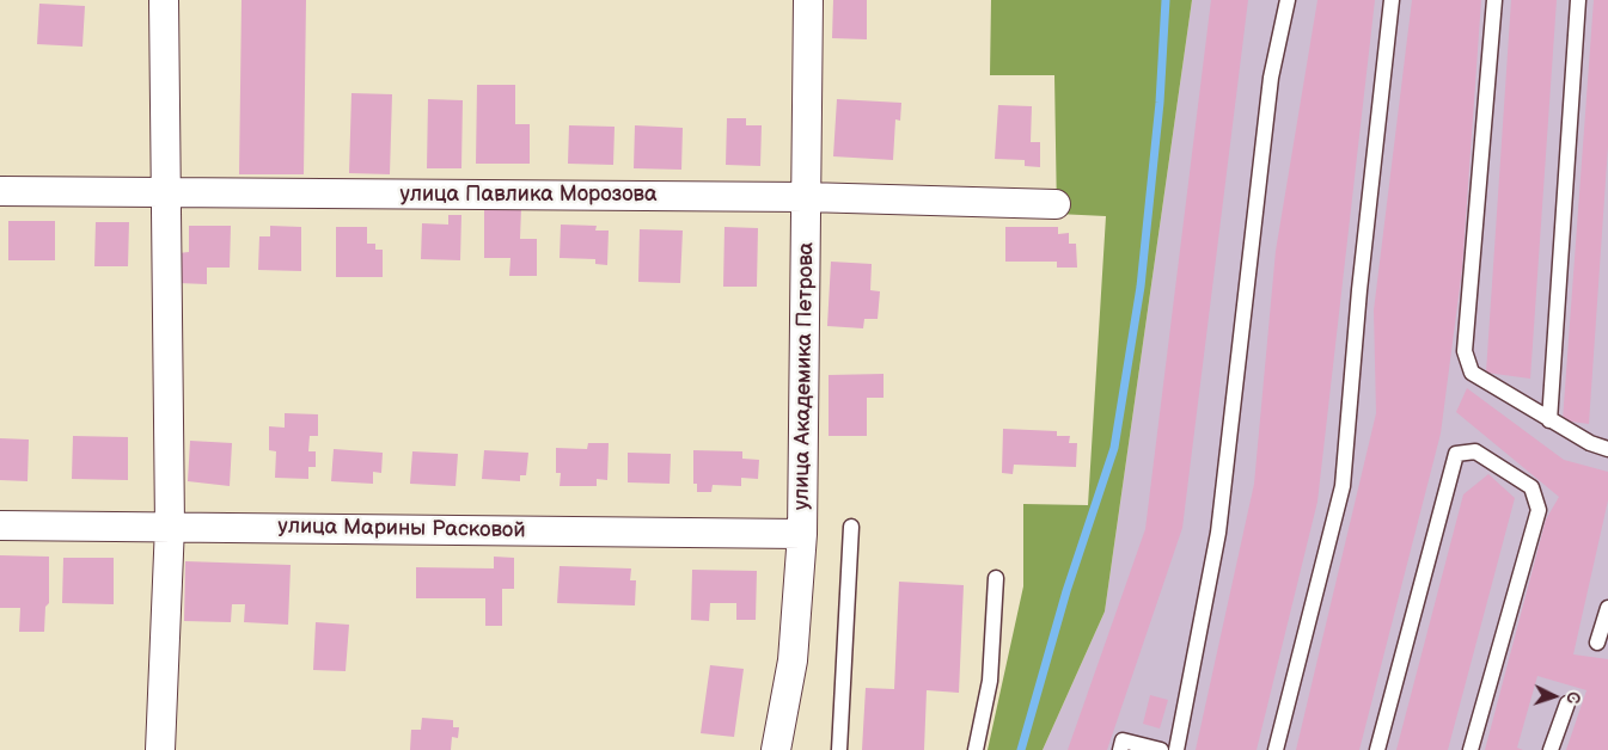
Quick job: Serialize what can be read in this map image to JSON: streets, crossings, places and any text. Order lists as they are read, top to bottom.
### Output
{
  "streets": {
    "street": ["улица Павлика Морозова", "улица Академика Петрова", "улица Марины Расковой"]
  },
  "crossings": [
    ["улица Павлика Морозова", "улица Академика Петрова"],
    ["улица Академика Петрова", "улица Марины Расковой"]
  ],
  "north": "right"
}
